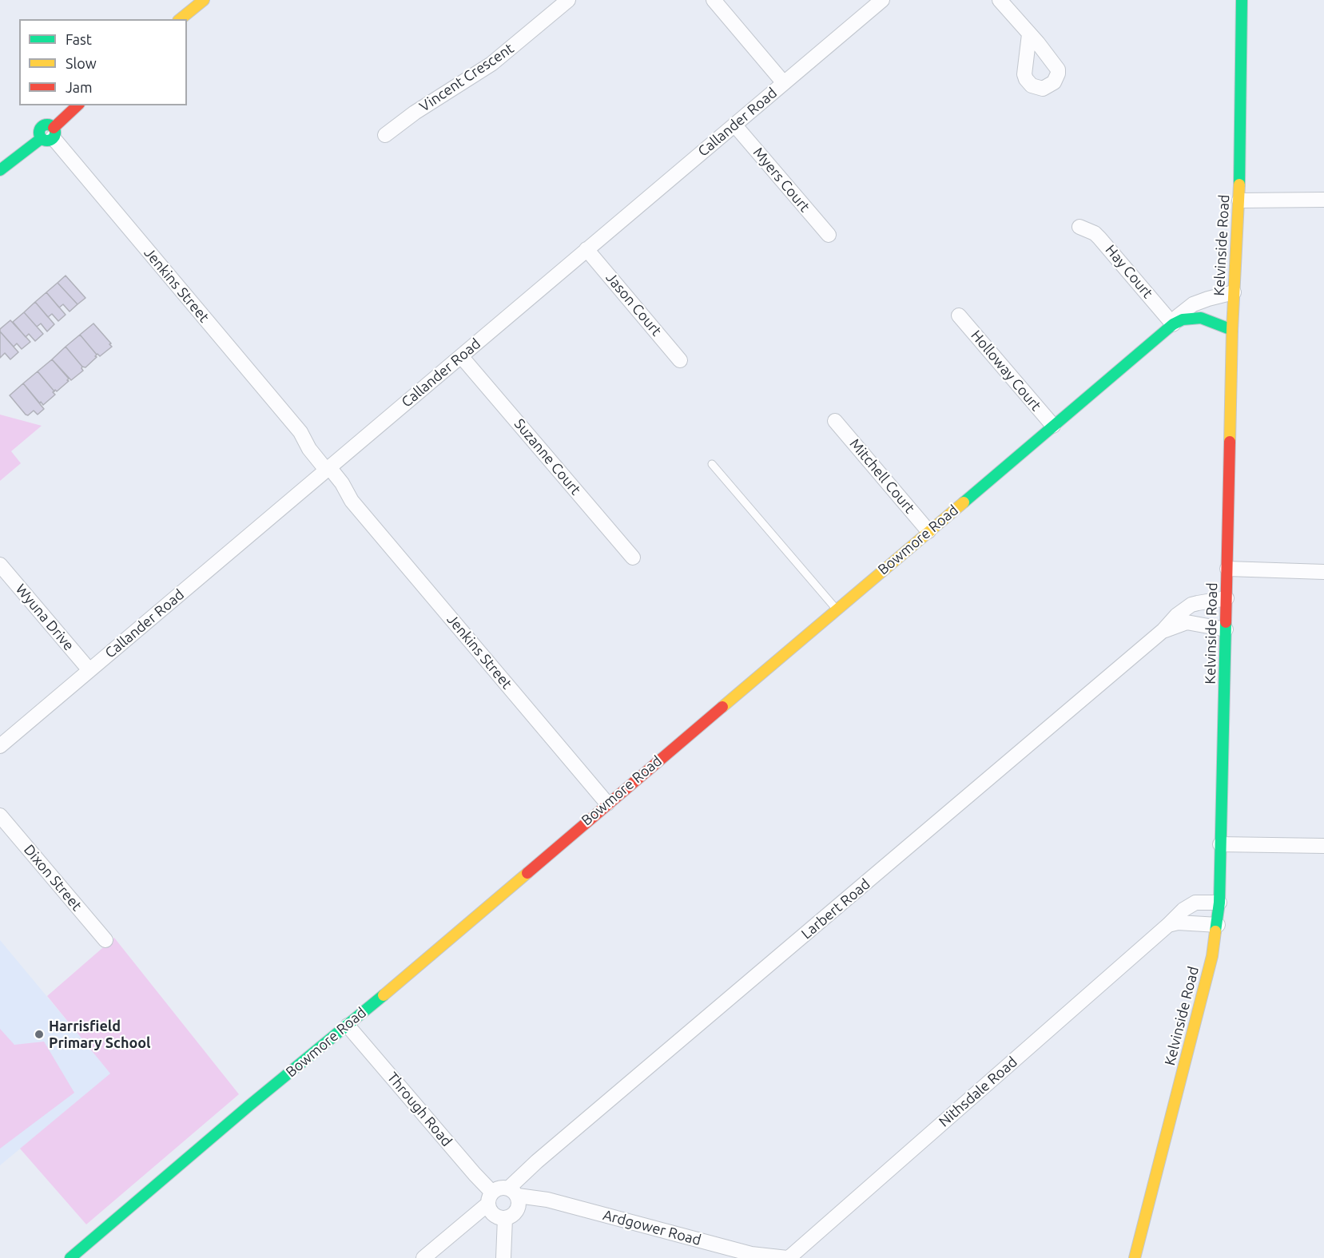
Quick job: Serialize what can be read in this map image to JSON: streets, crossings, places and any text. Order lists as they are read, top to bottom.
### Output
{
  "streets": {
    "street": [
      "Vincent Crescent",
      "Callander Road",
      "Myers Court",
      "Kelvinside Road",
      "Hay Court",
      "Jenkins Street",
      "Jason Court",
      "Holloway Court",
      "Suzanne Court",
      "Mitchell Court",
      "Bowmore Road",
      "Wyuna Drive",
      "Dixon Street",
      "Larbert Road",
      "Nithsdale Road",
      "Through Road",
      "Ardgower Road"
    ]
  },
  "crossings": [
    ["Callander Road", "Myers Court"],
    ["Callander Road", "Jenkins Street"],
    ["Callander Road", "Jason Court"],
    ["Callander Road", "Suzanne Court"],
    ["Callander Road", "Wyuna Drive"],
    ["Kelvinside Road", "Bowmore Road"],
    ["Kelvinside Road", "Larbert Road"],
    ["Kelvinside Road", "Nithsdale Road"],
    ["Hay Court", "Bowmore Road"],
    ["Jenkins Street", "Bowmore Road"],
    ["Holloway Court", "Bowmore Road"],
    ["Mitchell Court", "Bowmore Road"],
    ["Bowmore Road", "Through Road"],
    ["Larbert Road", "Through Road"],
    ["Larbert Road", "Ardgower Road"],
    ["Nithsdale Road", "Ardgower Road"],
    ["Through Road", "Ardgower Road"]
  ],
  "places": ["Harrisfield Primary School"],
  "legend": ["Fast", "Slow", "Jam"]
}
